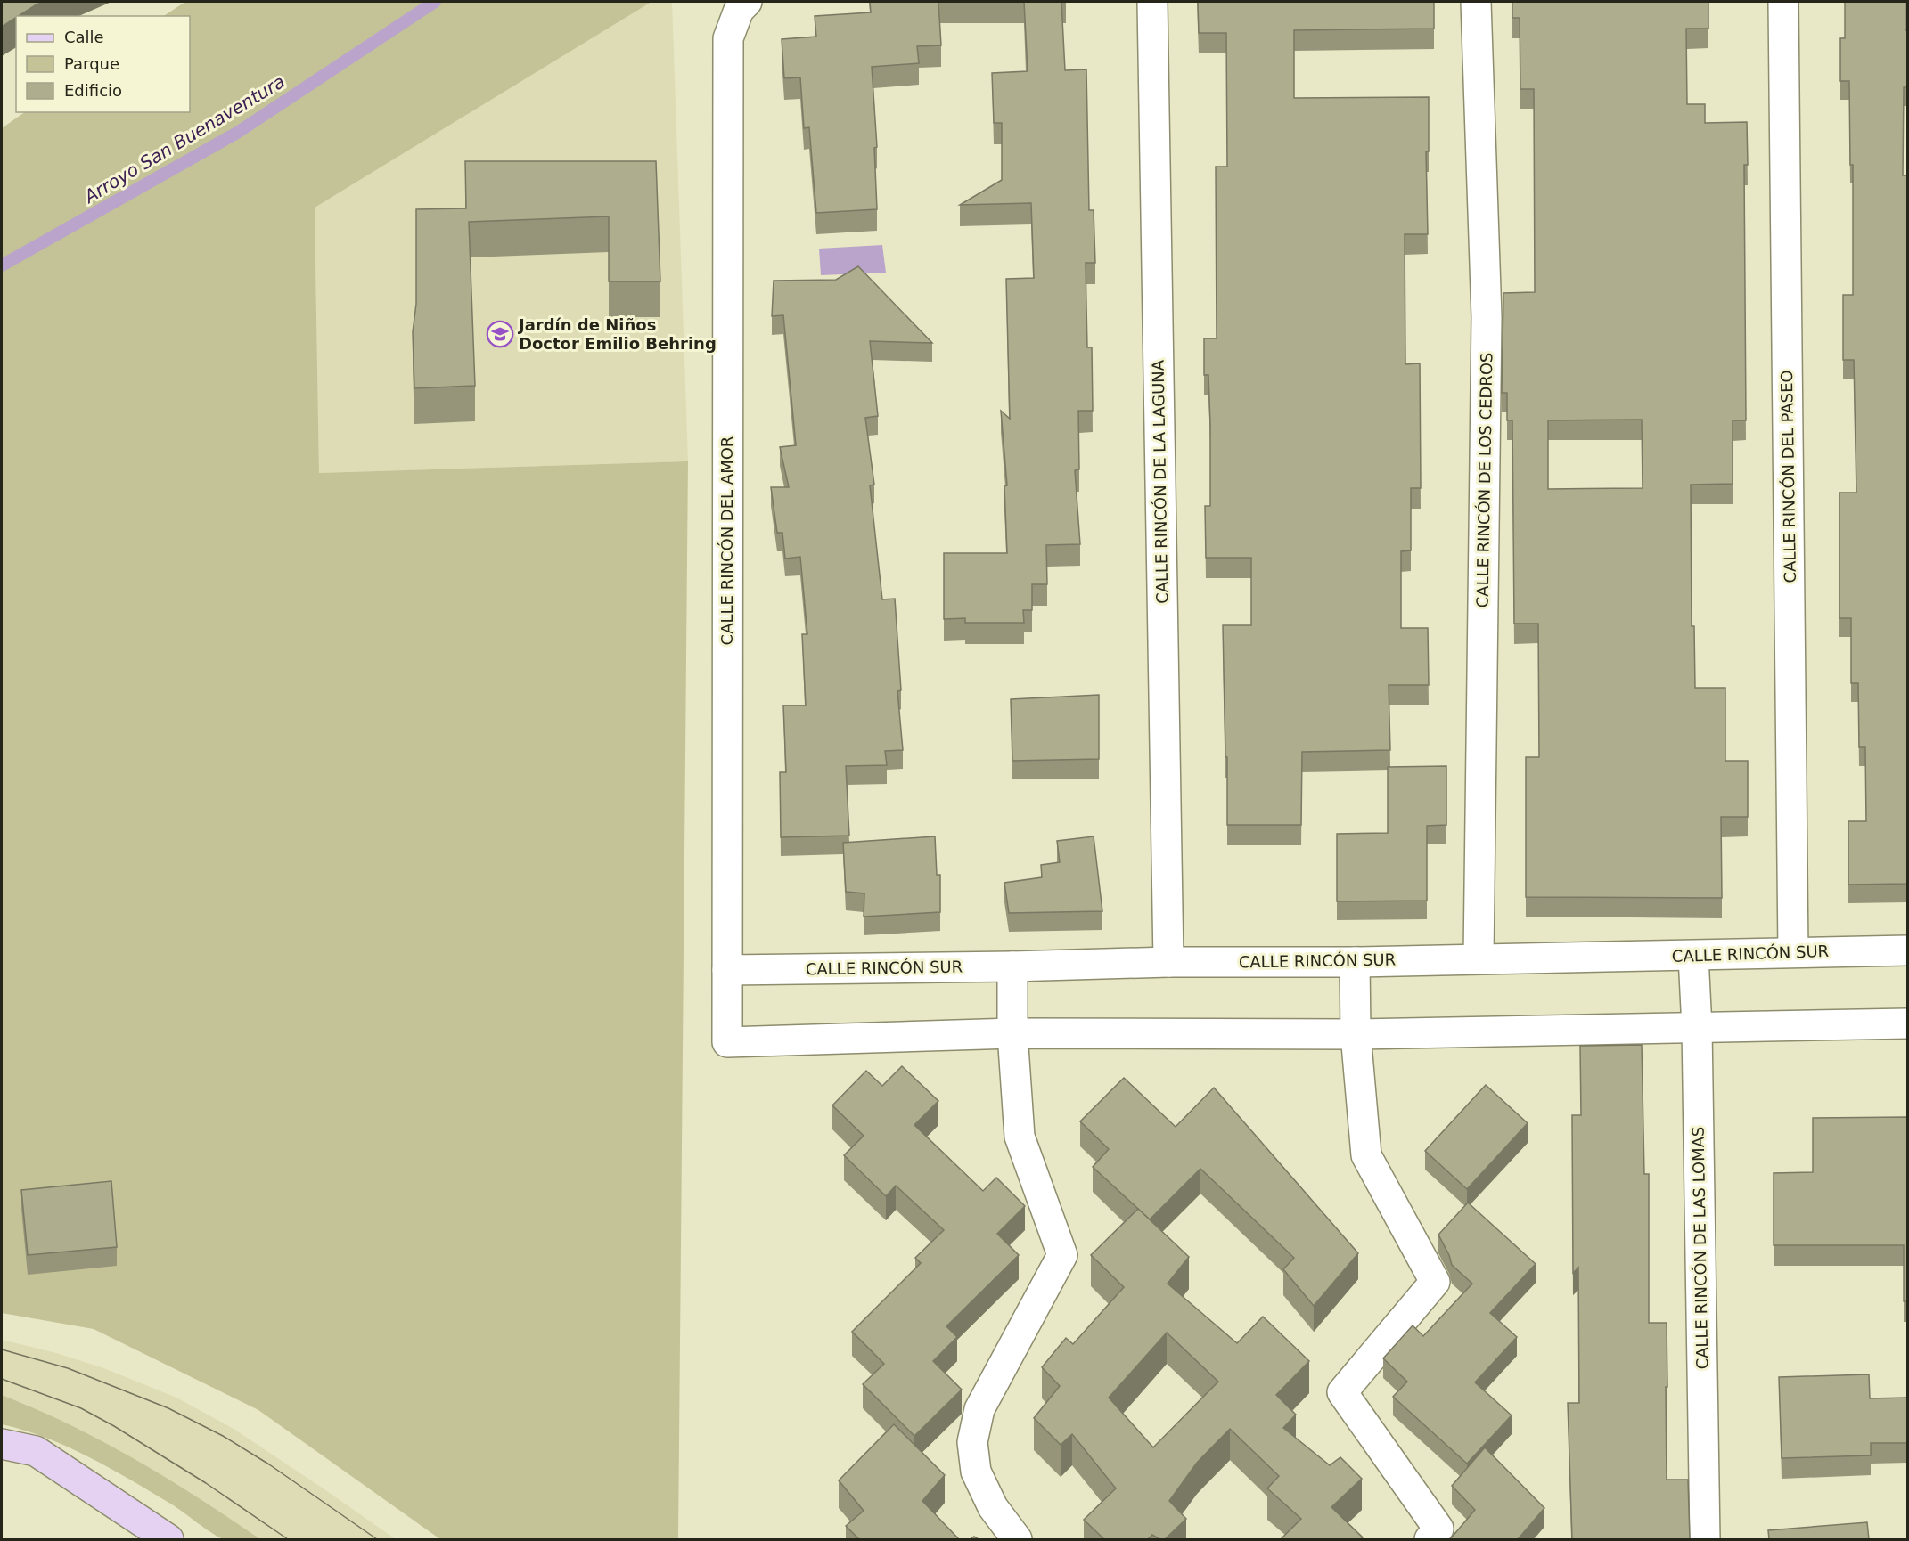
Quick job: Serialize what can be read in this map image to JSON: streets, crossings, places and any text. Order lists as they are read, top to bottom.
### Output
{
  "streets": {
    "street": [
      "CALLE RINCÓN DEL PASEO",
      "CALLE RINCÓN DE LOS CEDROS",
      "CALLE RINCÓN DE LA LAGUNA",
      "CALLE RINCÓN DEL AMOR",
      "CALLE RINCÓN SUR",
      "CALLE RINCÓN DE LAS LOMAS"
    ]
  },
  "crossings": [
    ["CALLE RINCÓN DEL PASEO", "CALLE RINCÓN SUR"],
    ["CALLE RINCÓN DE LOS CEDROS", "CALLE RINCÓN SUR"],
    ["CALLE RINCÓN DE LA LAGUNA", "CALLE RINCÓN SUR"],
    ["CALLE RINCÓN DEL AMOR", "CALLE RINCÓN SUR"],
    ["CALLE RINCÓN SUR", "CALLE RINCÓN DE LAS LOMAS"]
  ],
  "water": ["Arroyo San Buenaventura"],
  "places": {
    "school or university": ["Jardín de Niños Doctor Emilio Behring"]
  },
  "legend": ["Calle", "Parque", "Edificio"]
}
